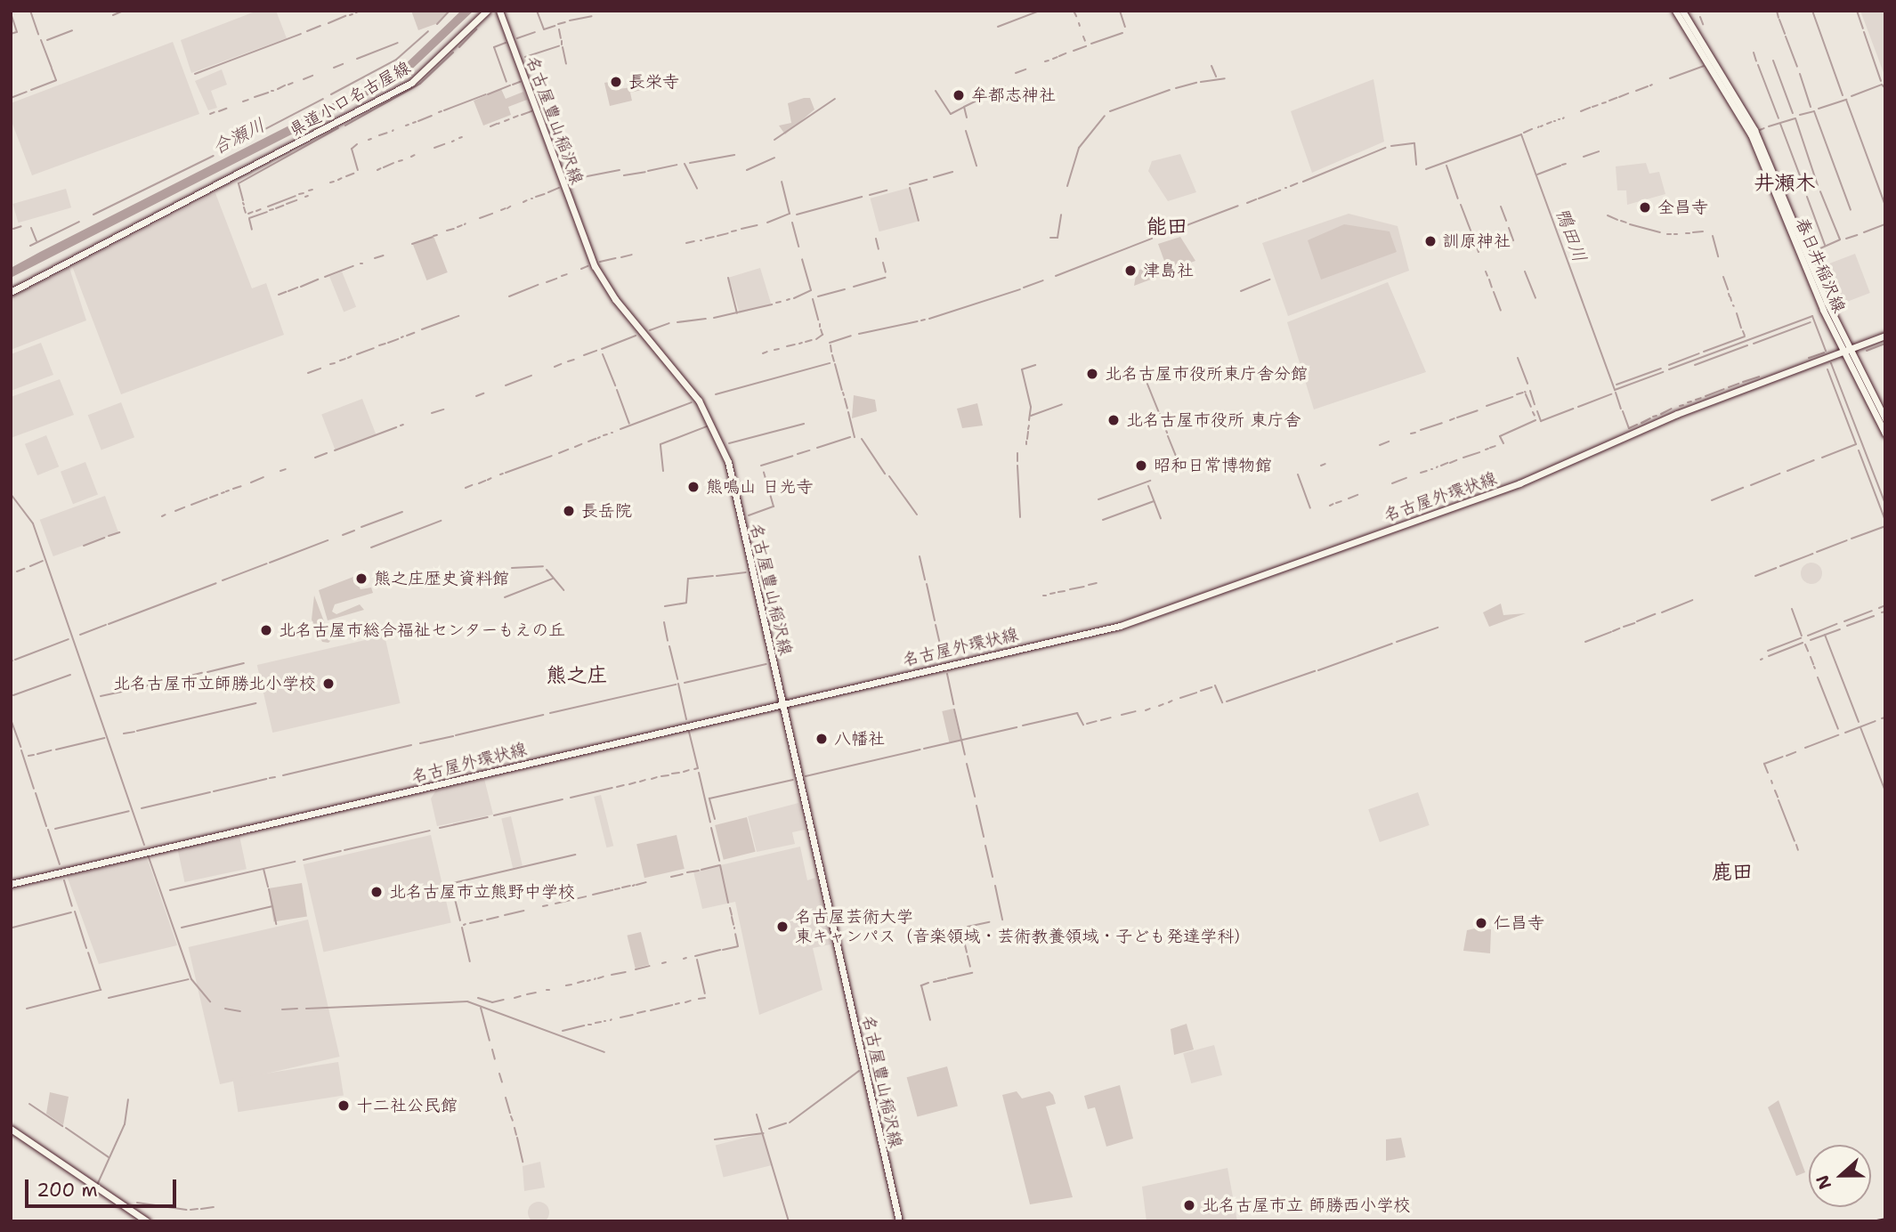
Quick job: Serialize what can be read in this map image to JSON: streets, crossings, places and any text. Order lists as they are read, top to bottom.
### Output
{
  "streets": {
    "main road": [
      "県道小口名古屋線",
      "名古屋豊山稲沢線",
      "春日井稲沢線",
      "名古屋外環状線"
    ]
  },
  "crossings": [
    ["名古屋豊山稲沢線", "名古屋外環状線"],
    ["春日井稲沢線", "名古屋外環状線"]
  ],
  "districts": [
    "井瀬木",
    "能田",
    "熊之庄",
    "鹿田"
  ],
  "water": ["合瀬川", "鴨田川"],
  "places": [
    "長栄寺",
    "牟都志神社",
    "全昌寺",
    "訓原神社",
    "津島社",
    "北名古屋市役所東庁舎分館",
    "北名古屋市役所 東庁舎",
    "昭和日常博物館",
    "熊鳴山 日光寺",
    "長岳院",
    "熊之庄歴史資料館",
    "北名古屋市総合福祉センターもえの丘",
    "北名古屋市立師勝北小学校",
    "八幡社",
    "北名古屋市立熊野中学校",
    "仁昌寺",
    "名古屋芸術大学 東キャンパス（音楽領域・芸術教養領域・子ども発達学科）",
    "十二社公民館",
    "北名古屋市立 師勝西小学校"
  ],
  "scale_bar": "200 m",
  "north": "left"
}
